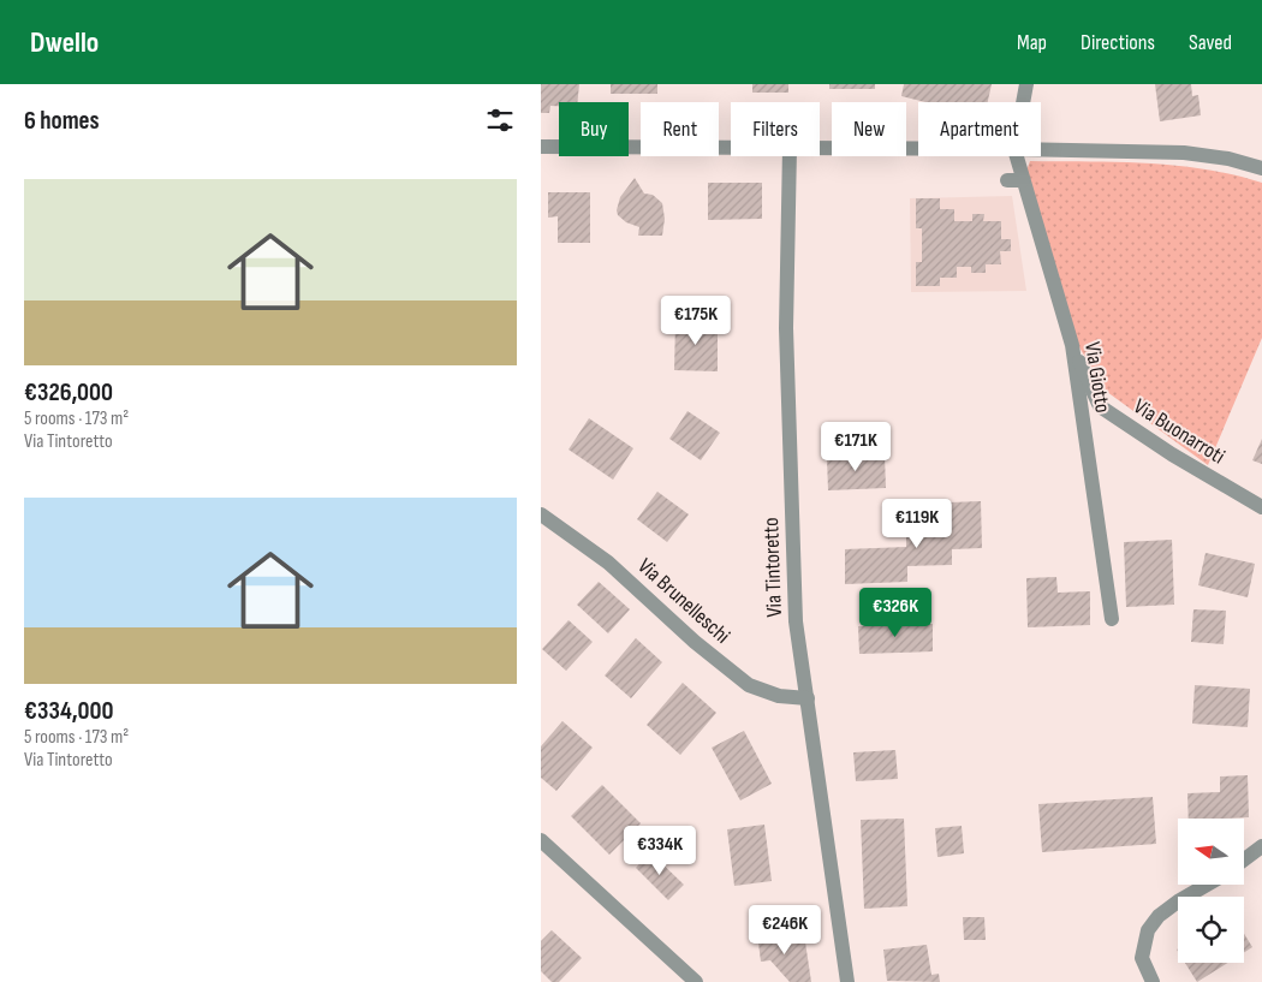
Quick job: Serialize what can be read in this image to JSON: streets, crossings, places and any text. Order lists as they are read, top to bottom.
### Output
{
  "streets": {
    "street": [
      "Via Giotto",
      "Via Buonarroti",
      "Via Tintoretto",
      "Via Brunelleschi"
    ]
  },
  "crossings": [
    ["Via Giotto", "Via Buonarroti"],
    ["Via Tintoretto", "Via Brunelleschi"]
  ],
  "north": "left",
  "page": {
    "header": "Dwello",
    "nav": ["Map", "Directions", "Saved"],
    "heading": "6 homes",
    "chip": [
      "Buy",
      "Rent",
      "Filters",
      "New",
      "Apartment"
    ],
    "list": [
      {
        "name": "€326,000",
        "note": "5 rooms · 173 m² · Via Tintoretto"
      },
      {
        "name": "€334,000",
        "note": "5 rooms · 173 m² · Via Tintoretto"
      }
    ],
    "price": [
      "€175K",
      "€171K",
      "€119K",
      "€326K",
      "€334K",
      "€246K"
    ]
  }
}
